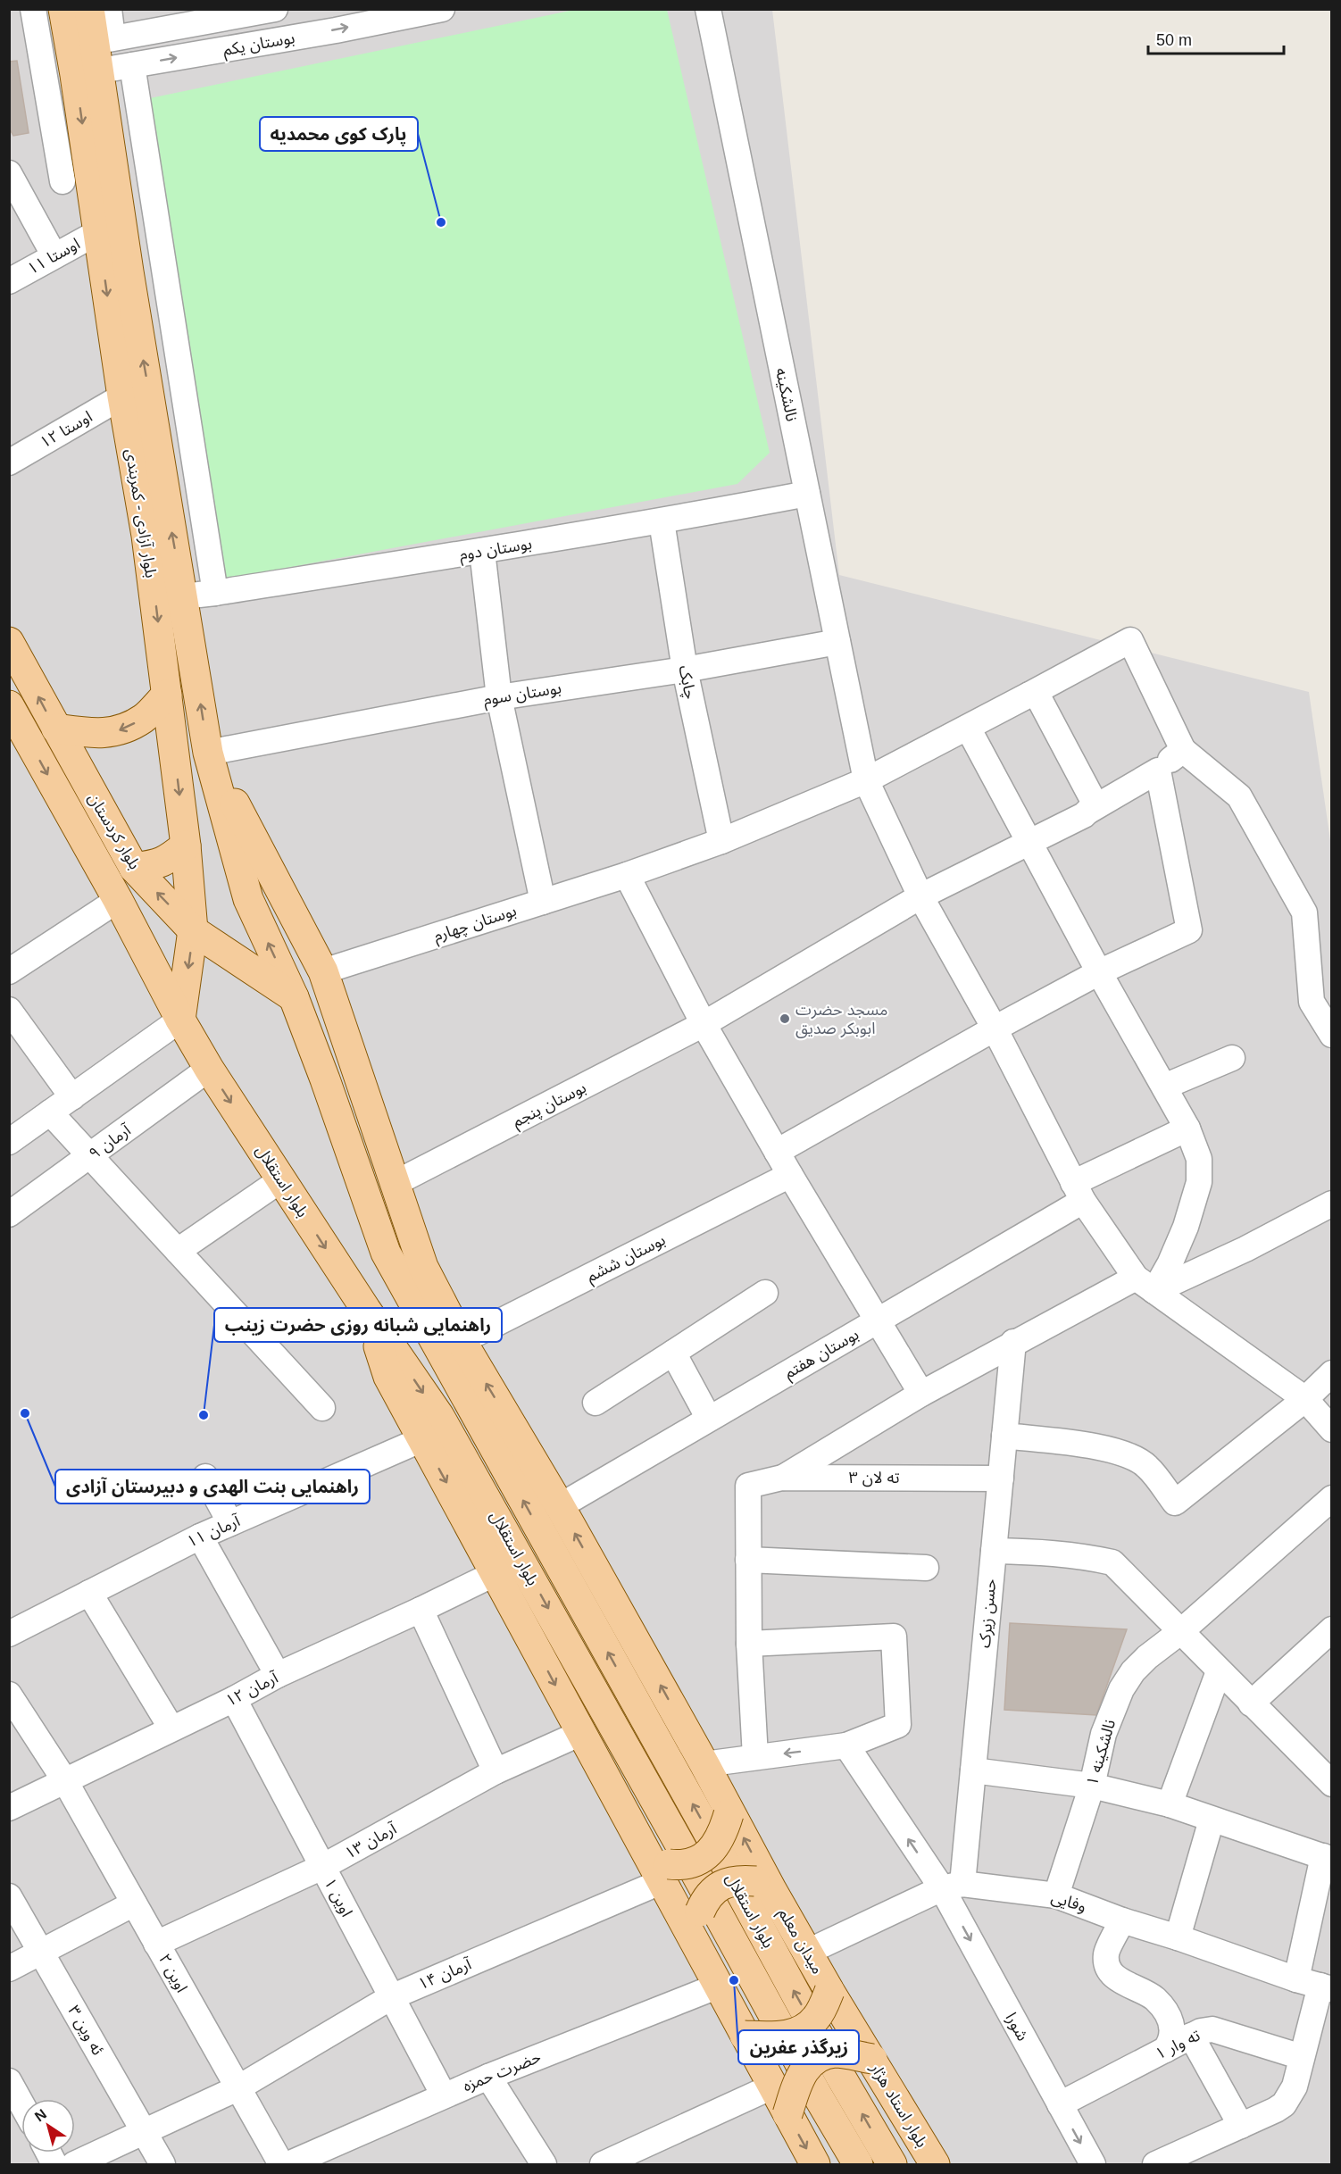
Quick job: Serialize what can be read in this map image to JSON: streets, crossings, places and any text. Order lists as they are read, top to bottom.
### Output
{
  "streets": {
    "main road": [
      "بلوار آزادی - کمربندی",
      "بلوار کردستان",
      "بلوار استقلال",
      "میدان معلم",
      "بلوار استاد هژار"
    ],
    "street": [
      "بوستان یکم",
      "اوستا ۱۱",
      "نالشکینه",
      "اوستا ۱۲",
      "بوستان دوم",
      "چابک",
      "بوستان سوم",
      "بوستان چهارم",
      "بوستان پنجم",
      "آرمان ۹",
      "بوستان ششم",
      "بوستان هفتم",
      "ته لان ۳",
      "آرمان ۱۱",
      "حسن زیرک",
      "آرمان ۱۲",
      "نالشکینه ۱",
      "آرمان ۱۳",
      "اوین ۱",
      "وفایی",
      "اوین ۲",
      "آرمان ۱۴",
      "شورا",
      "ئه وین ۳",
      "ته وار ۱",
      "حضرت حمزه"
    ]
  },
  "crossings": [
    ["بوستان یکم", "بلوار آزادی - کمربندی"],
    ["اوستا ۱۱", "بلوار آزادی - کمربندی"],
    ["نالشکینه", "بوستان دوم"],
    ["نالشکینه", "بوستان سوم"],
    ["نالشکینه", "بوستان چهارم"],
    ["نالشکینه", "بوستان پنجم"],
    ["نالشکینه", "بوستان هفتم"],
    ["اوستا ۱۲", "بلوار آزادی - کمربندی"],
    ["بلوار آزادی - کمربندی", "بوستان دوم"],
    ["بلوار آزادی - کمربندی", "بوستان سوم"],
    ["بلوار آزادی - کمربندی", "بلوار کردستان"],
    ["بلوار آزادی - کمربندی", "بلوار استقلال"],
    ["بلوار آزادی - کمربندی", "میدان معلم"],
    ["بوستان دوم", "چابک"],
    ["چابک", "بوستان سوم"],
    ["چابک", "بوستان چهارم"],
    ["بوستان سوم", "میدان معلم"],
    ["بلوار کردستان", "بلوار استقلال"],
    ["بوستان چهارم", "بوستان پنجم"],
    ["بوستان چهارم", "میدان معلم"],
    ["بوستان پنجم", "میدان معلم"],
    ["آرمان ۹", "بلوار استقلال"],
    ["بوستان ششم", "میدان معلم"],
    ["بوستان هفتم", "میدان معلم"],
    ["ته لان ۳", "حسن زیرک"],
    ["حسن زیرک", "وفایی"],
    ["حسن زیرک", "شورا"],
    ["آرمان ۱۲", "اوین ۱"],
    ["آرمان ۱۲", "اوین ۲"],
    ["نالشکینه ۱", "وفایی"],
    ["آرمان ۱۳", "اوین ۱"],
    ["آرمان ۱۳", "اوین ۲"],
    ["اوین ۱", "آرمان ۱۴"],
    ["اوین ۱", "حضرت حمزه"],
    ["وفایی", "شورا"],
    ["میدان معلم", "بلوار استاد هژار"],
    ["اوین ۲", "آرمان ۱۴"],
    ["آرمان ۱۴", "ئه وین ۳"],
    ["شورا", "ته وار ۱"]
  ],
  "places": [
    "پارک کوی محمدیه",
    "مسجد حضرت ابوبکر صدیق",
    "راهنمایی بنت الهدی و دبیرستان آزادی",
    "راهنمایی شبانه روزی حضرت زینب",
    "زیرگذر عفرین"
  ],
  "scale_bar": "50 m",
  "north": "top left"
}
